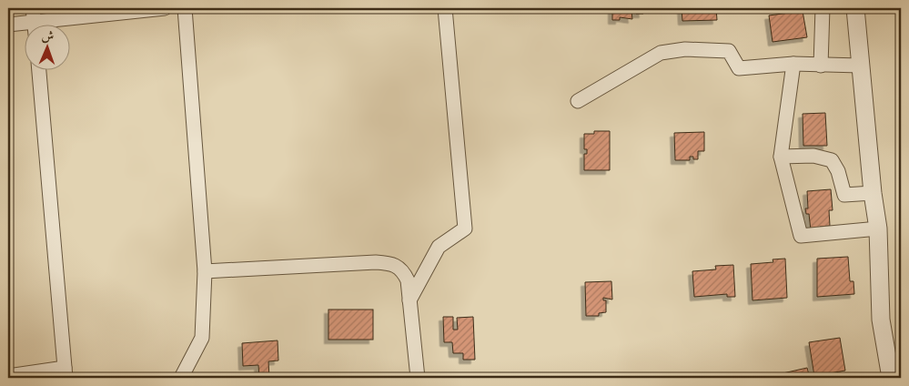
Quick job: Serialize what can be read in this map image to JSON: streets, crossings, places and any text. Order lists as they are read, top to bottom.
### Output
{
  "north": "top"
}
